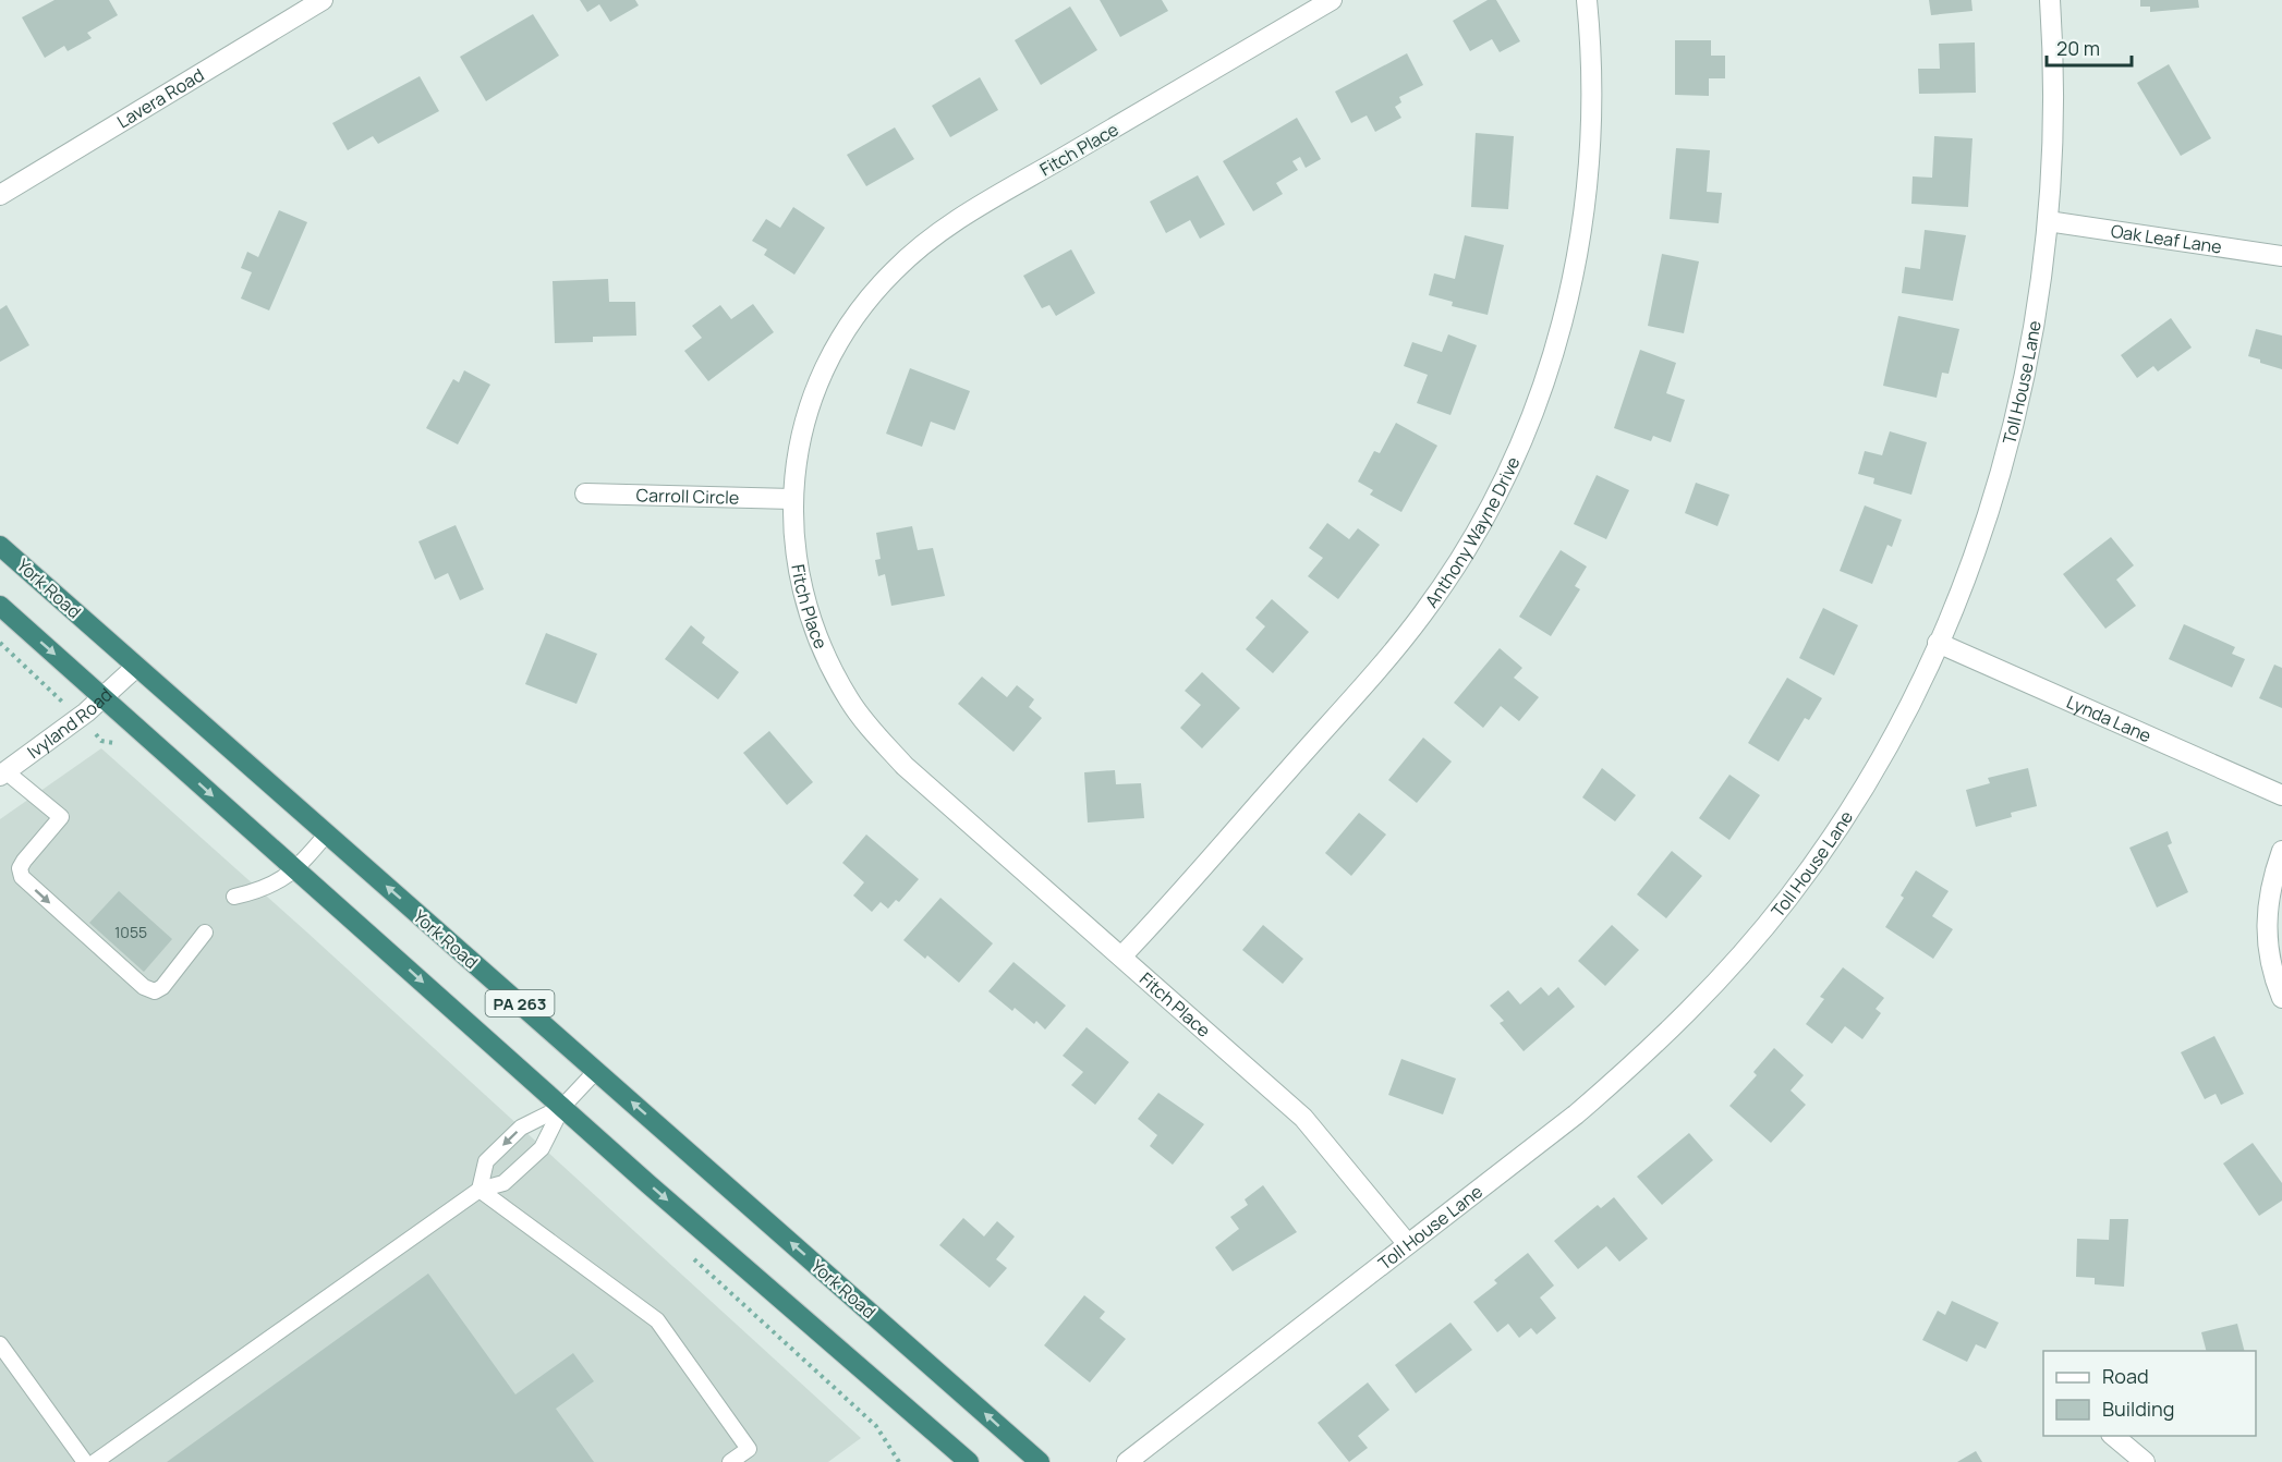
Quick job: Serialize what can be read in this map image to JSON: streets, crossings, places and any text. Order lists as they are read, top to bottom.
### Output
{
  "streets": {
    "highway": ["York Road", "PA 263"],
    "street": [
      "Lavera Road",
      "Fitch Place",
      "Oak Leaf Lane",
      "Toll House Lane",
      "Carroll Circle",
      "Anthony Wayne Drive",
      "Lynda Lane",
      "Ivyland Road"
    ]
  },
  "crossings": [
    ["Fitch Place", "Toll House Lane"],
    ["Fitch Place", "Carroll Circle"],
    ["Fitch Place", "Anthony Wayne Drive"],
    ["Oak Leaf Lane", "Toll House Lane"],
    ["Toll House Lane", "Lynda Lane"],
    ["York Road", "Ivyland Road"],
    ["Ivyland Road", "PA 263"]
  ],
  "house_numbers": ["1055"],
  "legend": ["Road", "Building"],
  "scale_bar": "20 m"
}
